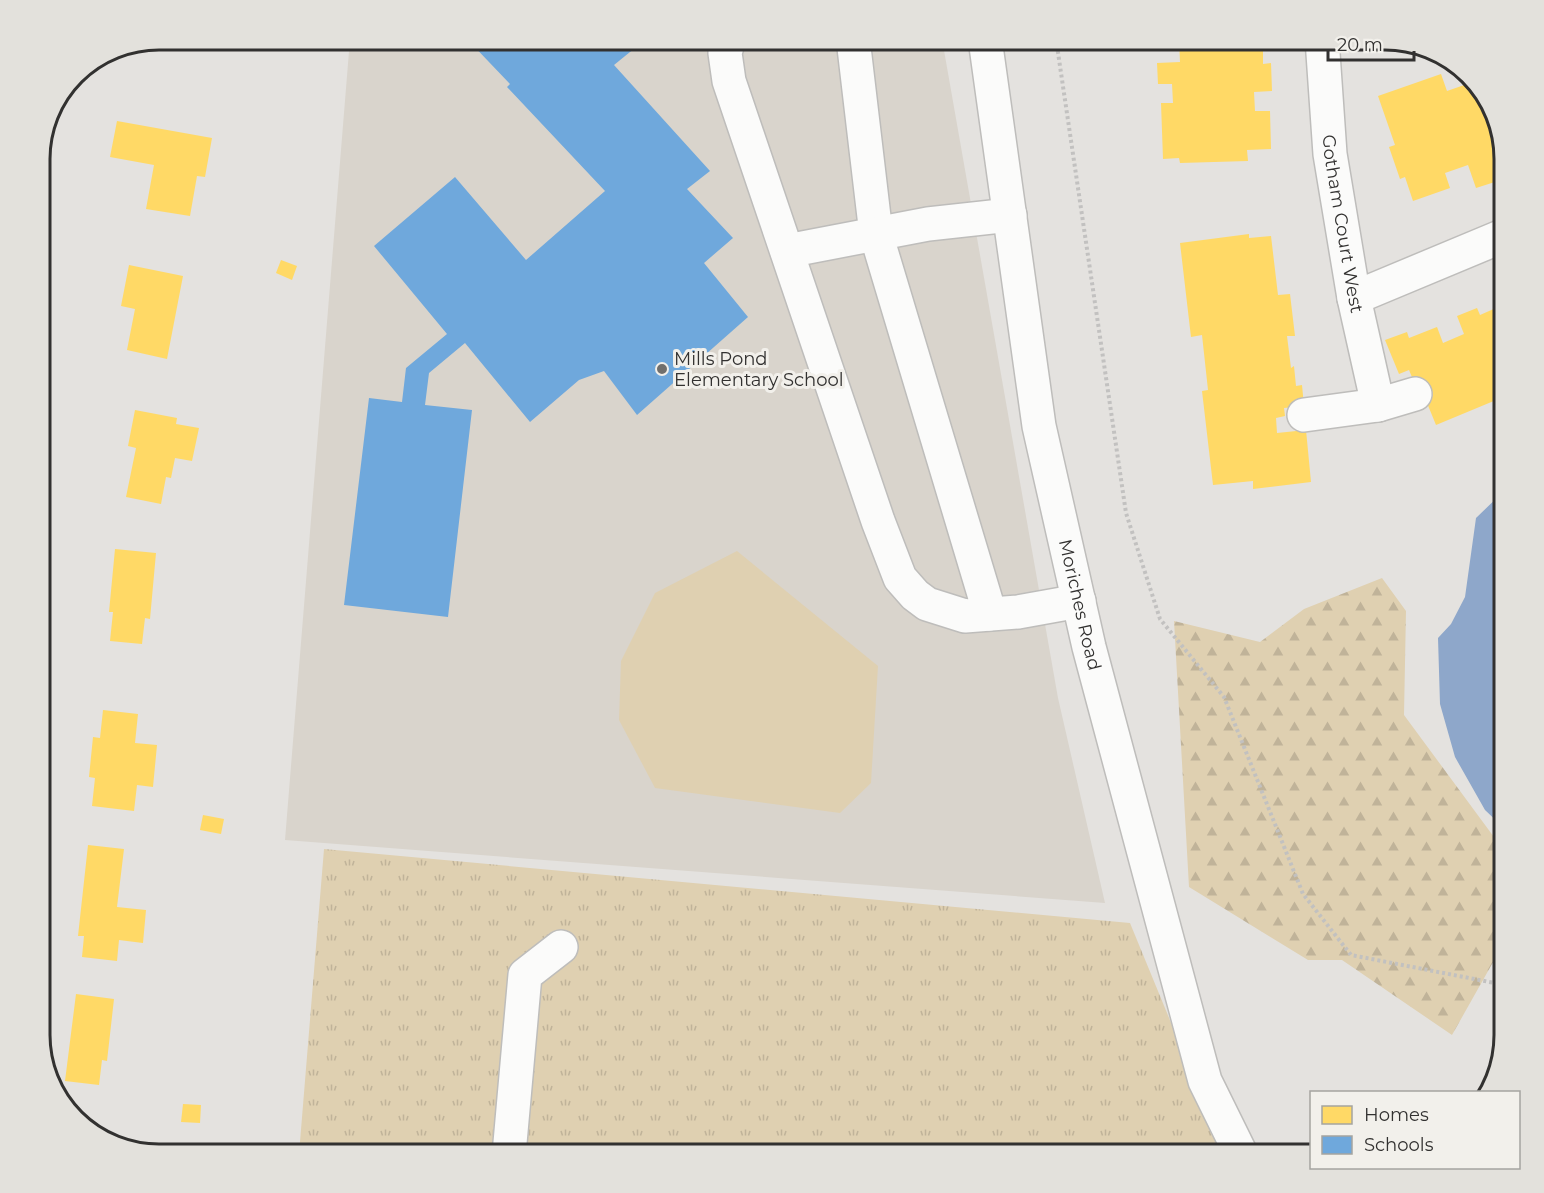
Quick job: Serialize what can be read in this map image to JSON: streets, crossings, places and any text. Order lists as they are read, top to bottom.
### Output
{
  "streets": {
    "main road": ["Gotham Court West", "Moriches Road"]
  },
  "places": ["Mills Pond Elementary School"],
  "legend": ["Homes", "Schools"],
  "scale_bar": "20 m"
}
